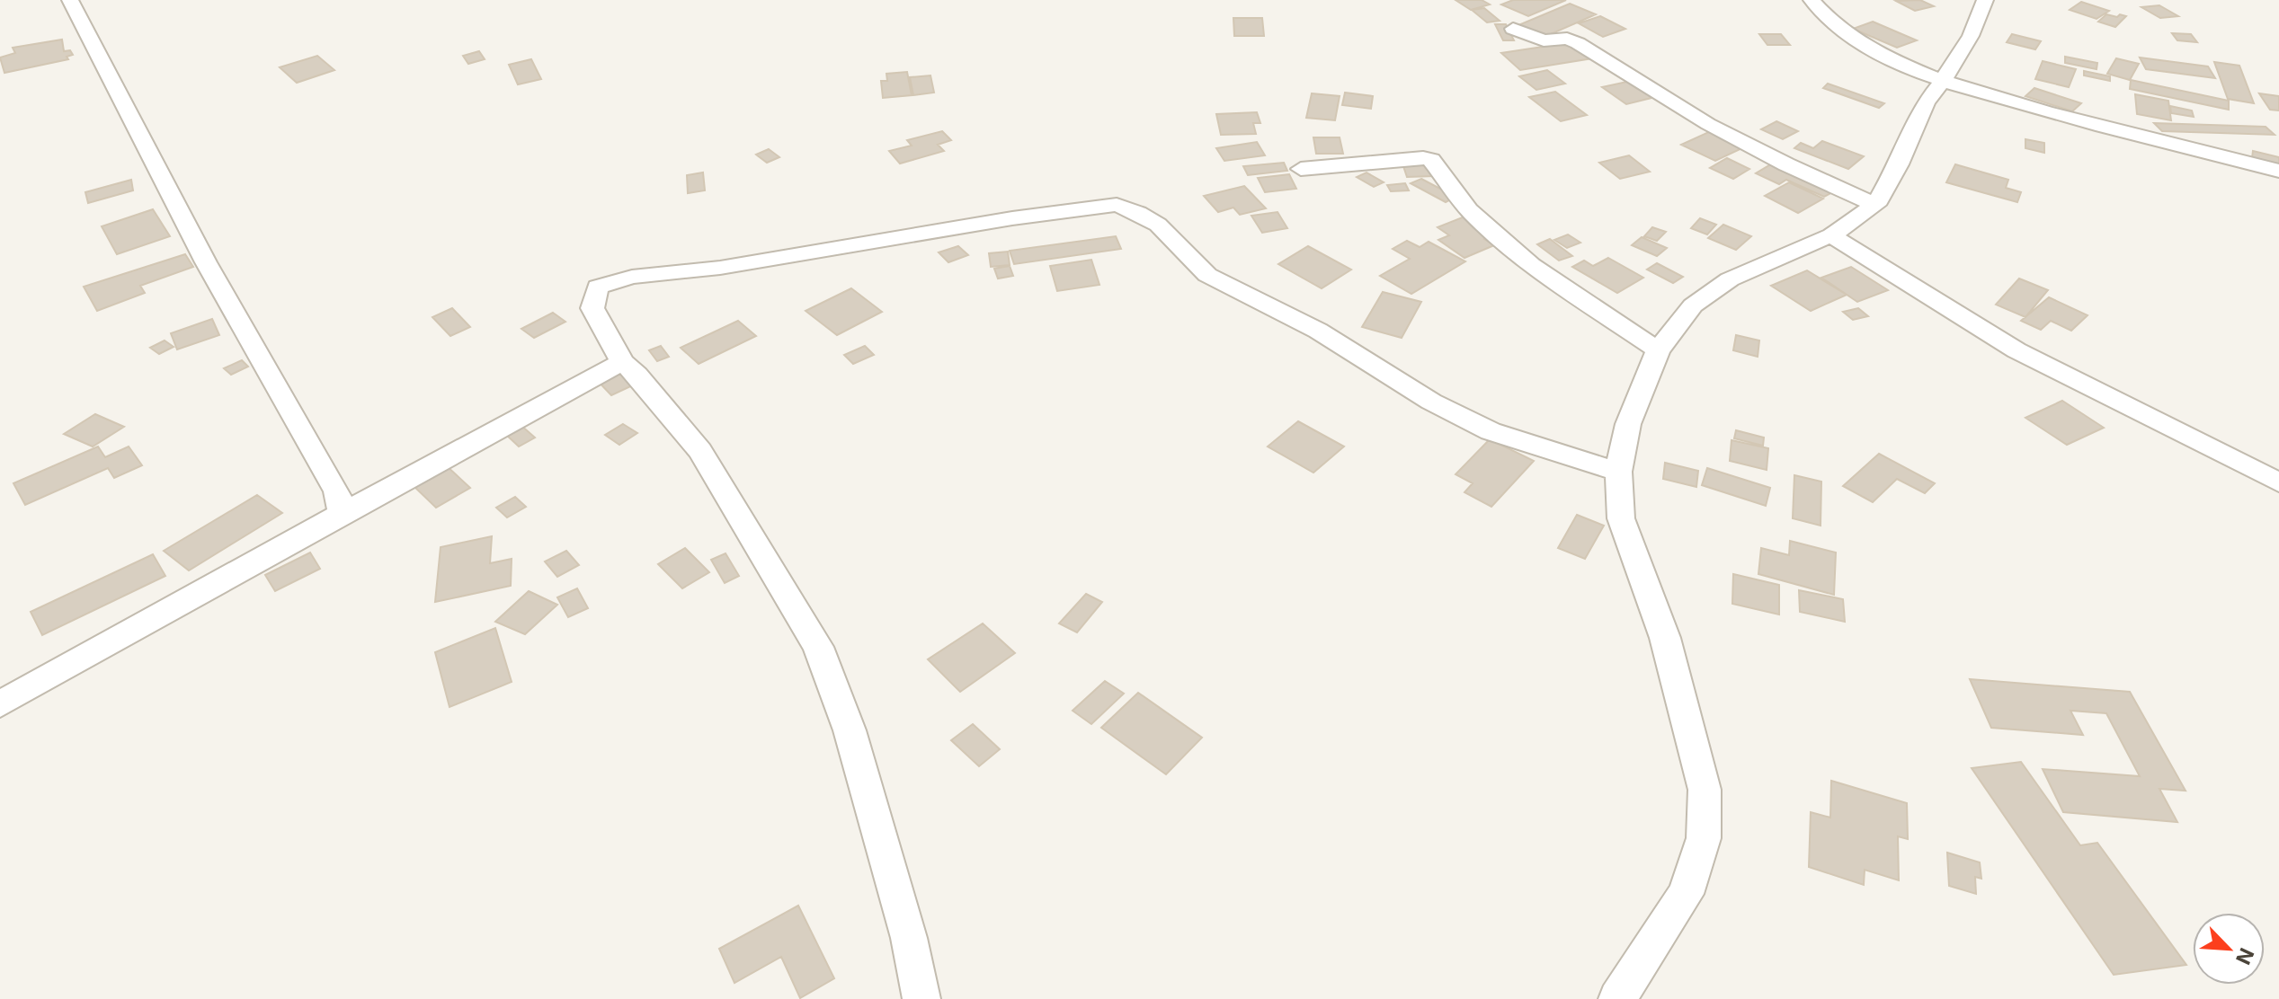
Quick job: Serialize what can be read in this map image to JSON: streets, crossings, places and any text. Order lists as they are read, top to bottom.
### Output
{
  "north": "bottom right"
}
